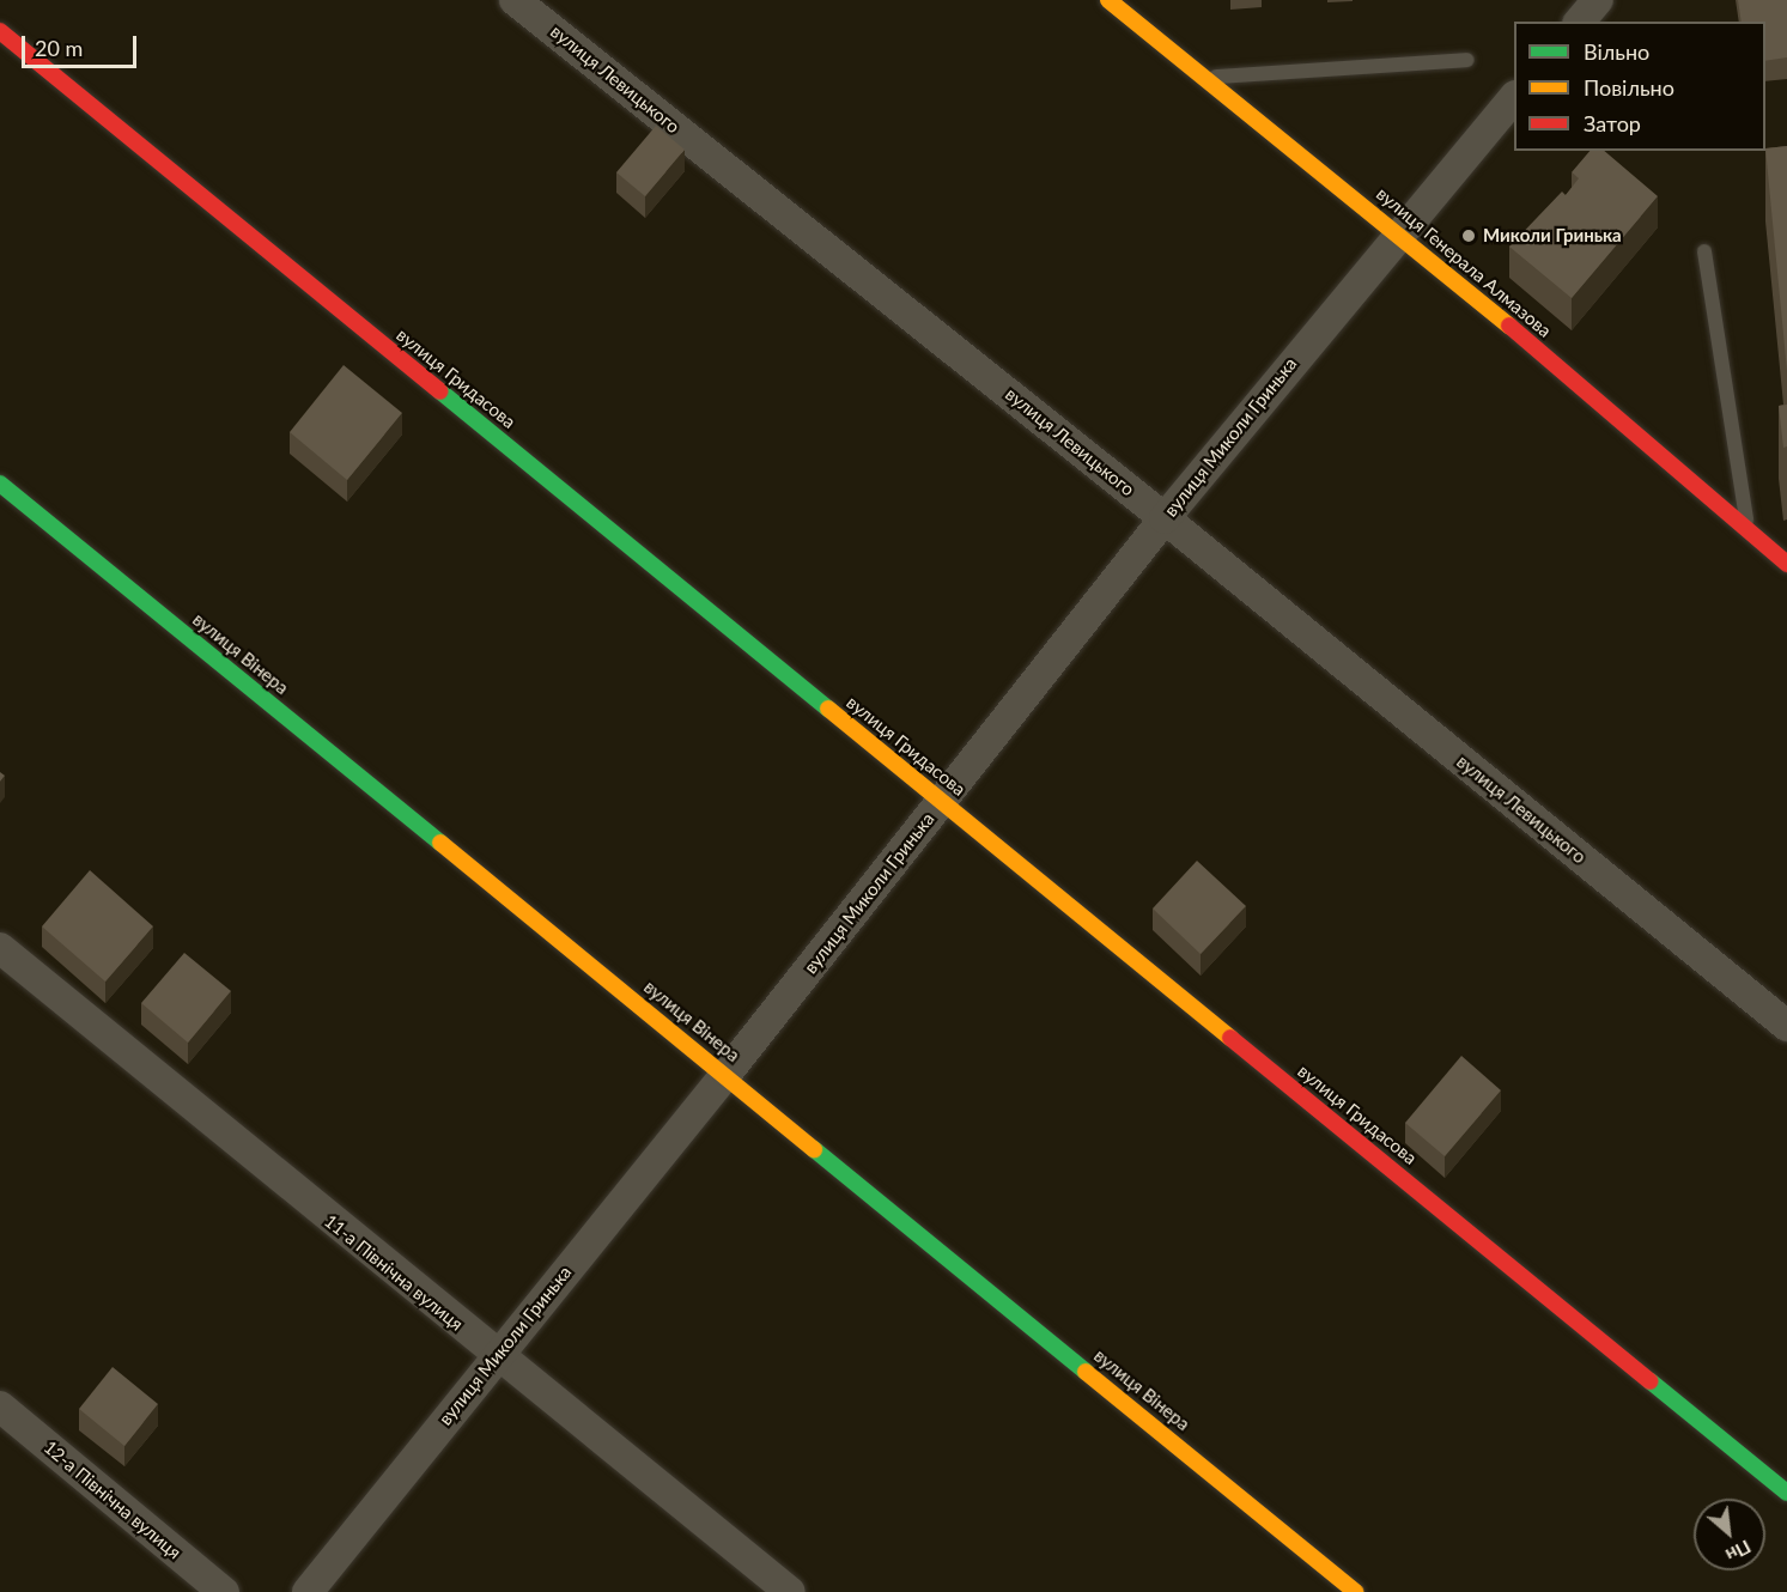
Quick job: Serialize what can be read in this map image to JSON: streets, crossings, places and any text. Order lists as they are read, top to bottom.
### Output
{
  "streets": {
    "street": [
      "вулиця Левицького",
      "вулиця Генерала Алмазова",
      "вулиця Гридасова",
      "вулиця Миколи Гринька",
      "вулиця Вінера",
      "11-а Північна вулиця",
      "12-а Північна вулиця"
    ]
  },
  "crossings": [
    ["вулиця Левицького", "вулиця Миколи Гринька"],
    ["вулиця Генерала Алмазова", "вулиця Миколи Гринька"],
    ["вулиця Гридасова", "вулиця Миколи Гринька"],
    ["вулиця Миколи Гринька", "вулиця Вінера"],
    ["вулиця Миколи Гринька", "11-а Північна вулиця"]
  ],
  "places": ["Миколи Гринька"],
  "legend": ["Вільно", "Повільно", "Затор"],
  "scale_bar": "20 m",
  "north": "bottom right"
}
